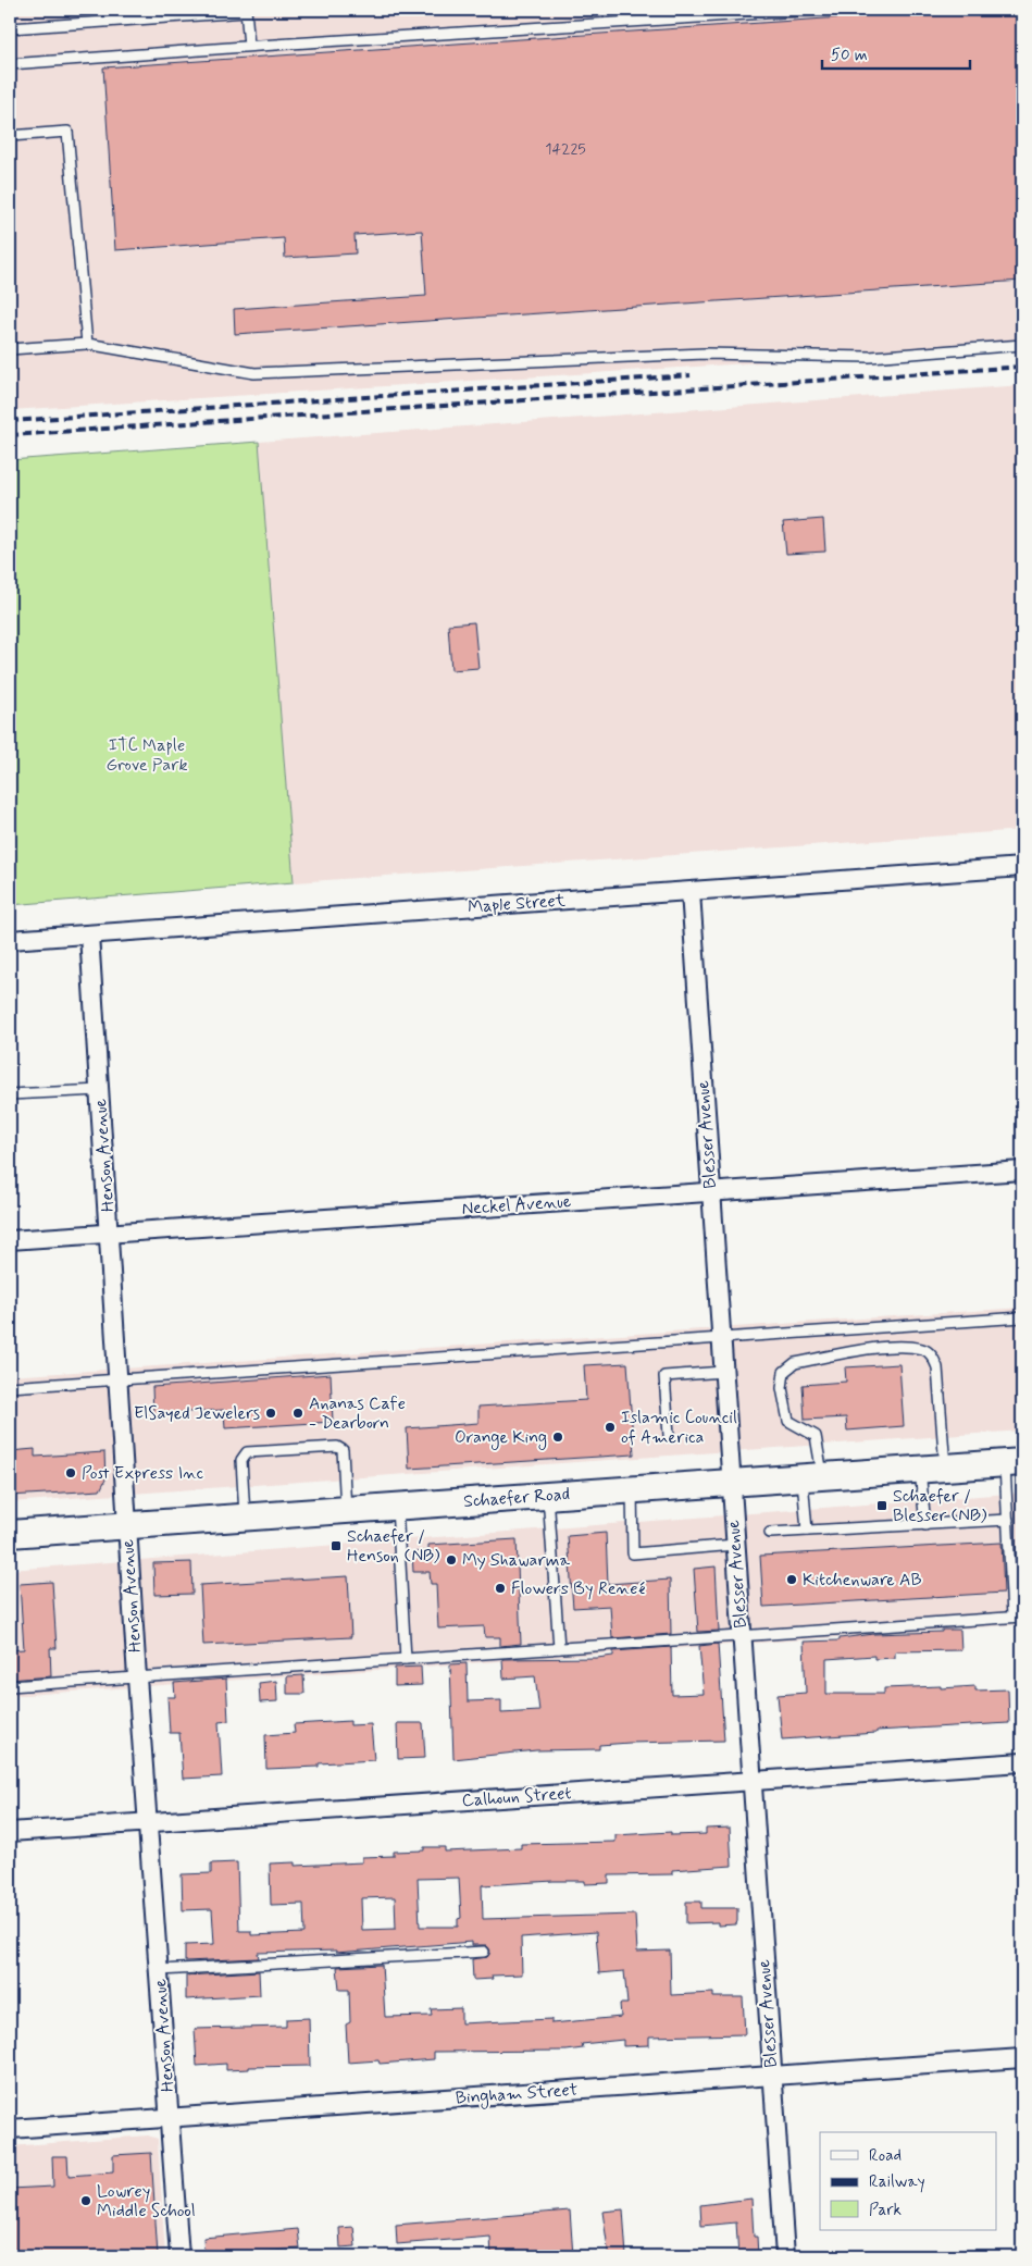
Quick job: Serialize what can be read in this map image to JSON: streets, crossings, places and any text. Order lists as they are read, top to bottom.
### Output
{
  "streets": {
    "main road": ["Schaefer Road"],
    "street": [
      "Maple Street",
      "Blesser Avenue",
      "Henson Avenue",
      "Neckel Avenue",
      "Calhoun Street",
      "Bingham Street"
    ]
  },
  "crossings": [
    ["Maple Street", "Blesser Avenue"],
    ["Maple Street", "Henson Avenue"],
    ["Blesser Avenue", "Neckel Avenue"],
    ["Blesser Avenue", "Schaefer Road"],
    ["Blesser Avenue", "Calhoun Street"],
    ["Blesser Avenue", "Bingham Street"],
    ["Henson Avenue", "Neckel Avenue"],
    ["Henson Avenue", "Schaefer Road"],
    ["Henson Avenue", "Calhoun Street"],
    ["Henson Avenue", "Bingham Street"]
  ],
  "parks": ["ITC Maple Grove Park"],
  "places": {
    "other": [
      "ElSayed Jewelers",
      "Ananas Cafe - Dearborn",
      "Islamic Council of America",
      "Orange King",
      "Post Express Inc",
      "My Shawarma",
      "Kitchenware AB",
      "Flowers By Reneé",
      "Lowrey Middle School"
    ],
    "transit": ["Schaefer / Blesser (NB)", "Schaefer / Henson (NB)"]
  },
  "house_numbers": ["14225"],
  "legend": ["Road", "Railway", "Park"],
  "scale_bar": "50 m"
}
